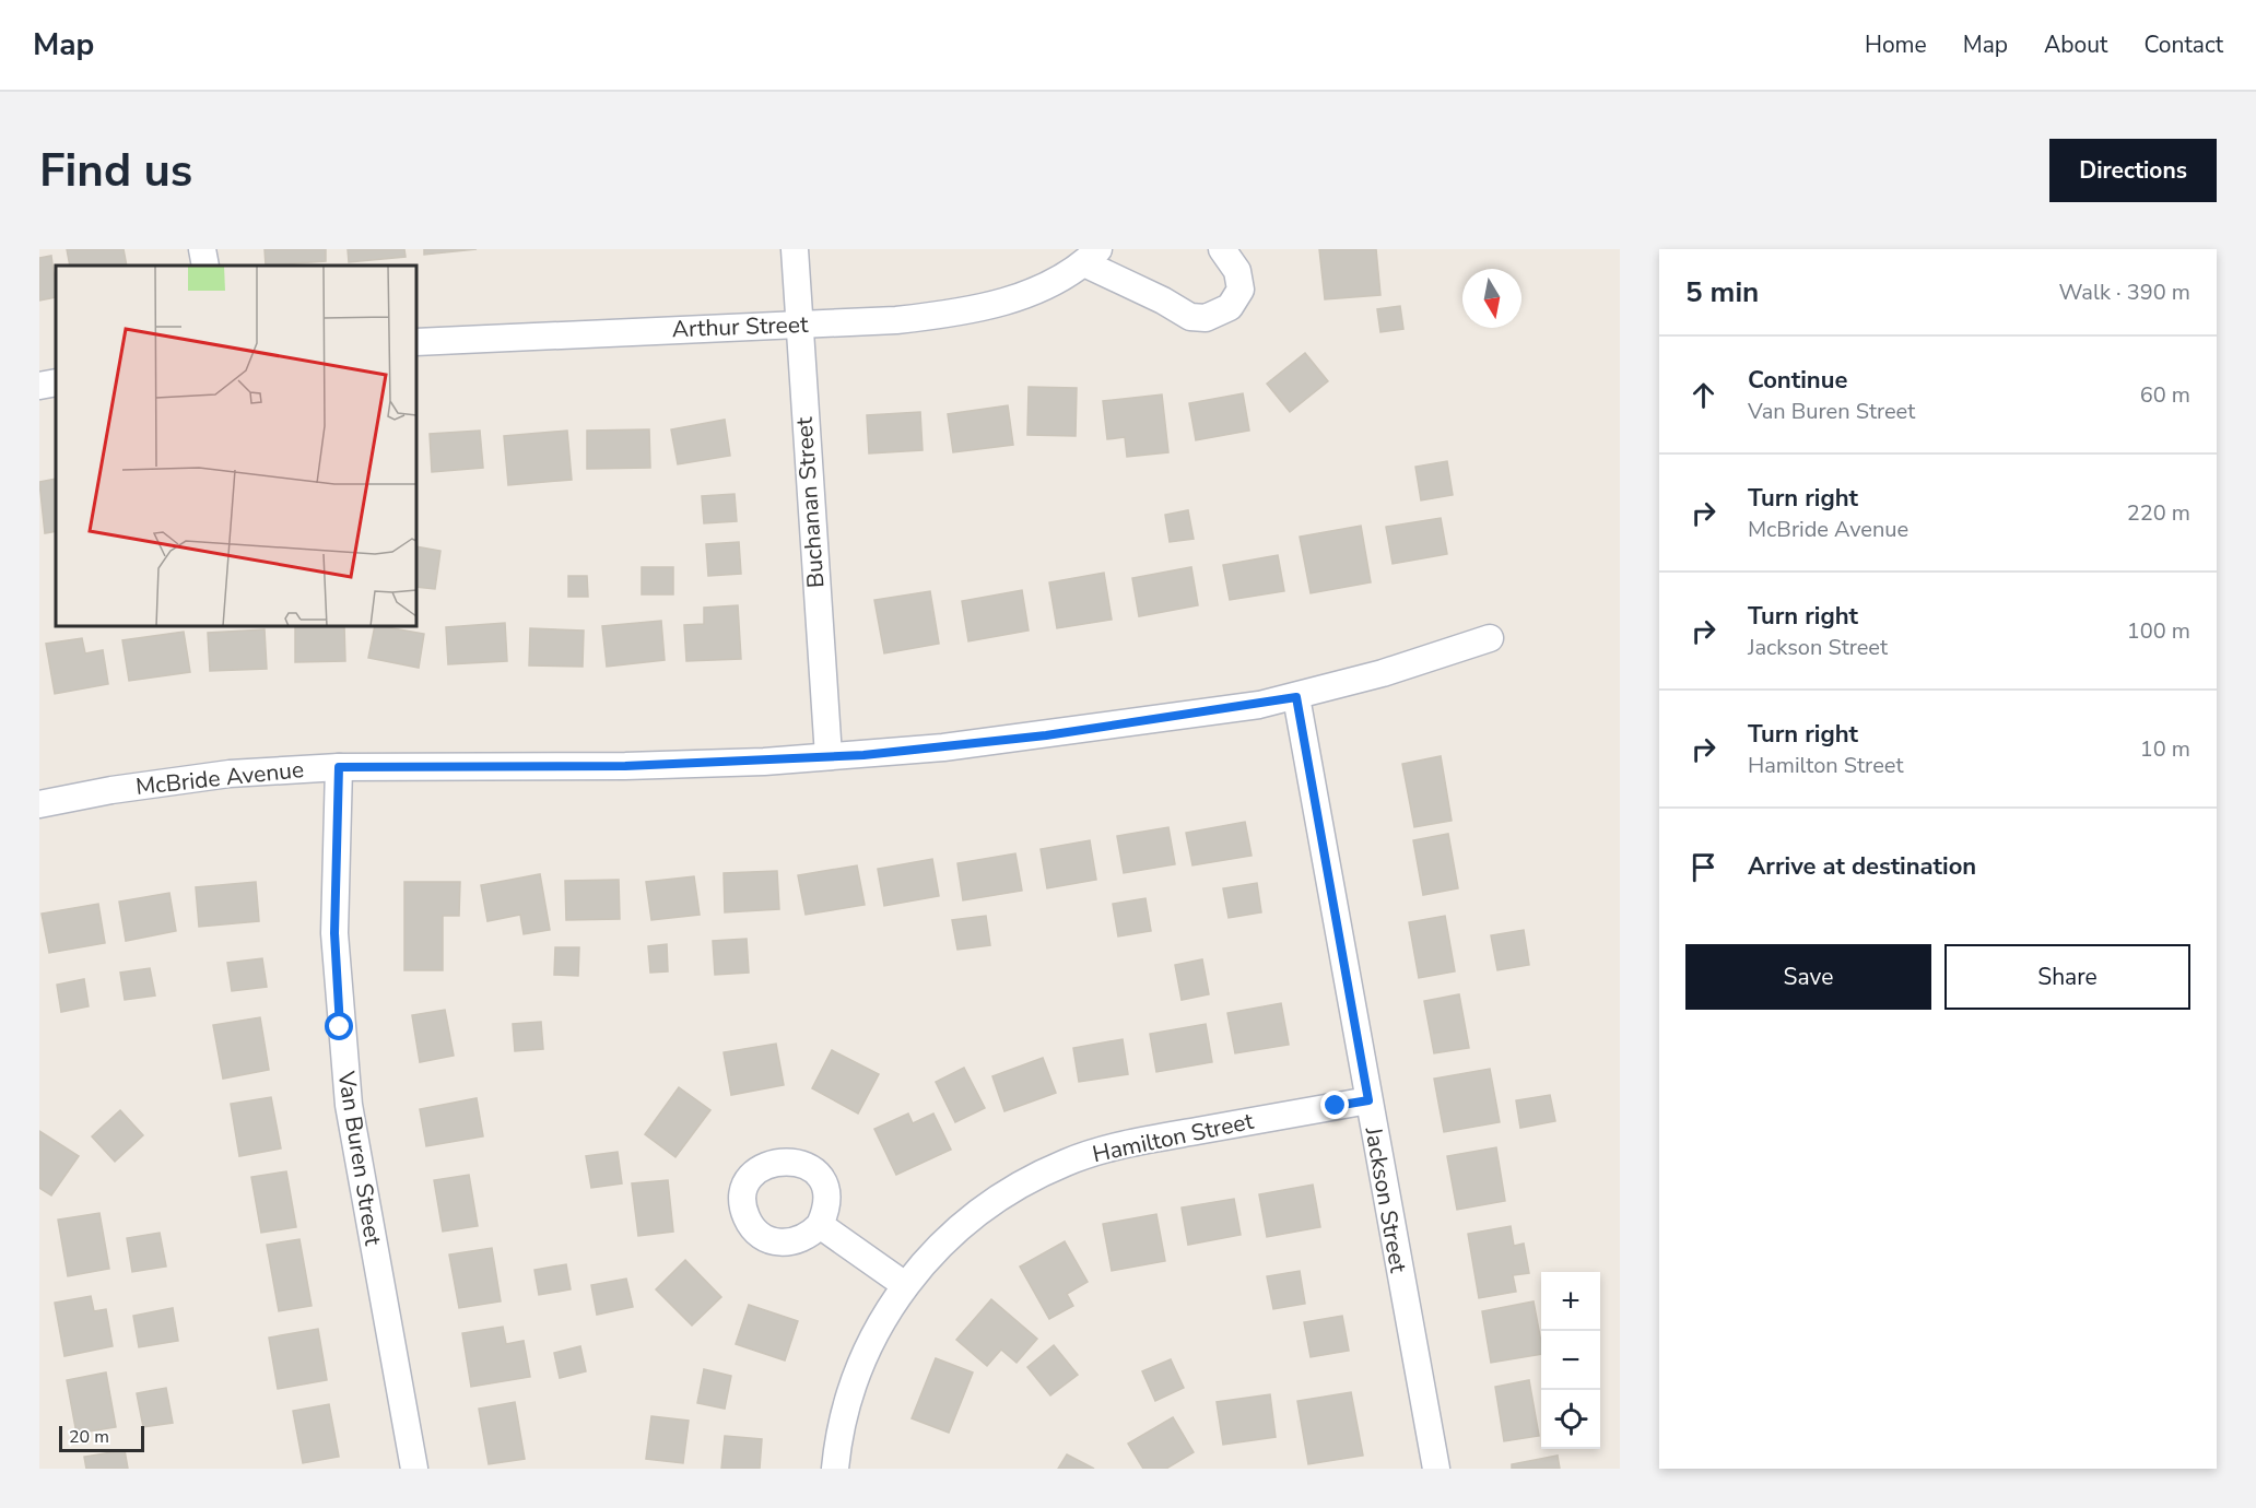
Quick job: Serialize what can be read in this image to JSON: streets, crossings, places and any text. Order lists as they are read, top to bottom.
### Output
{
  "streets": {
    "street": [
      "Arthur Street",
      "Buchanan Street",
      "McBride Avenue",
      "Hamilton Street",
      "Van Buren Street",
      "Jackson Street"
    ]
  },
  "crossings": [
    ["Arthur Street", "Buchanan Street"],
    ["Buchanan Street", "McBride Avenue"],
    ["McBride Avenue", "Van Buren Street"],
    ["McBride Avenue", "Jackson Street"],
    ["Hamilton Street", "Jackson Street"]
  ],
  "scale_bar": "20 m",
  "north": "bottom",
  "page": {
    "header": "Map",
    "nav": [
      "Home",
      "Map",
      "About",
      "Contact"
    ],
    "buttons": [
      "Directions",
      ["Save", "Share"]
    ],
    "title": "Find us",
    "heading": ["5 min", "Walk · 390 m"],
    "list": [
      ["Continue", "Van Buren Street", "60 m"],
      ["Turn right", "McBride Avenue", "220 m"],
      ["Turn right", "Jackson Street", "100 m"],
      ["Turn right", "Hamilton Street", "10 m"],
      "Arrive at destination"
    ],
    "map_buttons": ["+", "−"],
    "scale": "20 m"
  }
}
